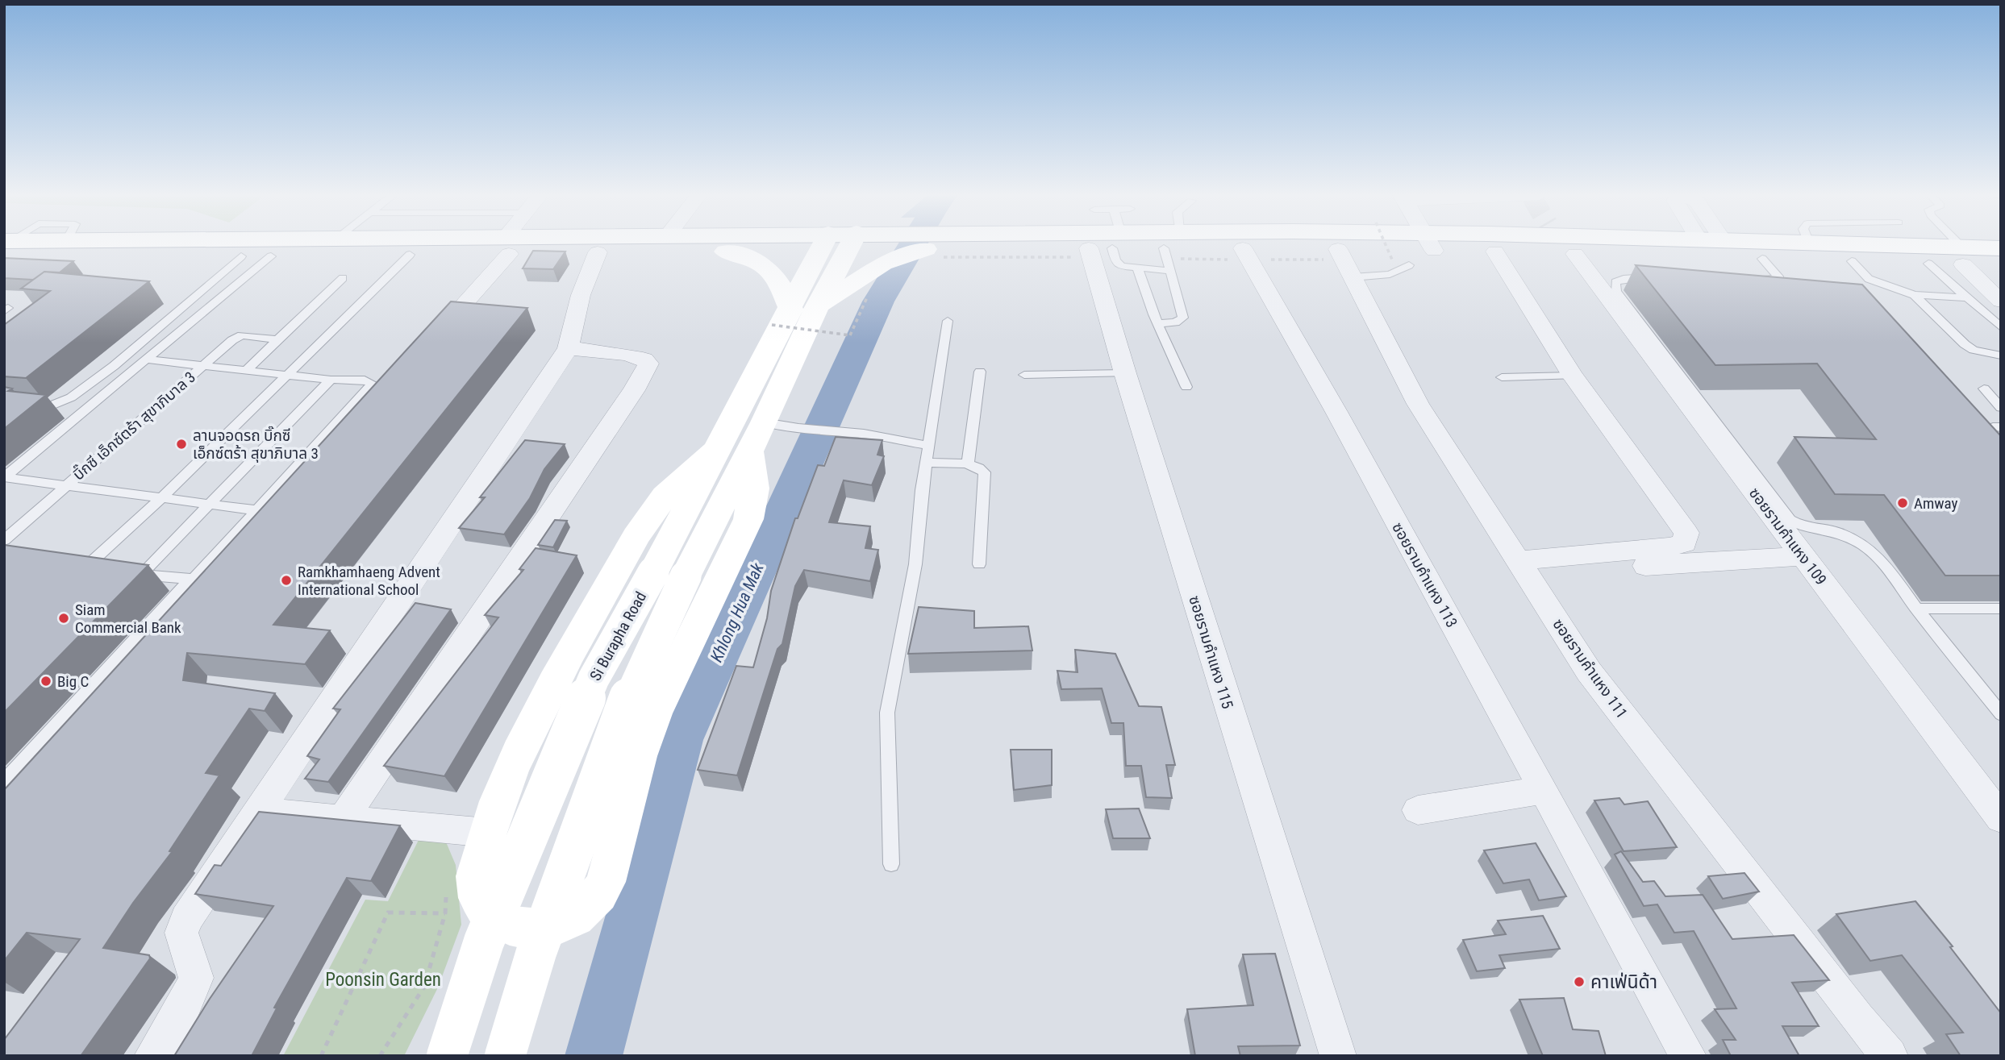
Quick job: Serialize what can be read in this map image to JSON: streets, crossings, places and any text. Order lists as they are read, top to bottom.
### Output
{
  "streets": {
    "main road": ["Si Burapha Road"],
    "street": [
      "ซอยรามคำแหง 109",
      "ซอยรามคำแหง 113",
      "ซอยรามคำแหง 115",
      "ซอยรามคำแหง 111"
    ],
    "lane": ["บิ๊กซี เอ็กซ์ตร้า สุขาภิบาล 3"]
  },
  "water": ["Khlong Hua Mak"],
  "parks": ["Poonsin Garden"],
  "places": [
    "ลานจอดรถ บิ๊กซี เอ็กซ์ตร้า สุขาภิบาล 3",
    "Amway",
    "Ramkhamhaeng Advent International School",
    "Siam Commercial Bank",
    "Big C",
    "คาเฟ่นิด้า"
  ]
}
